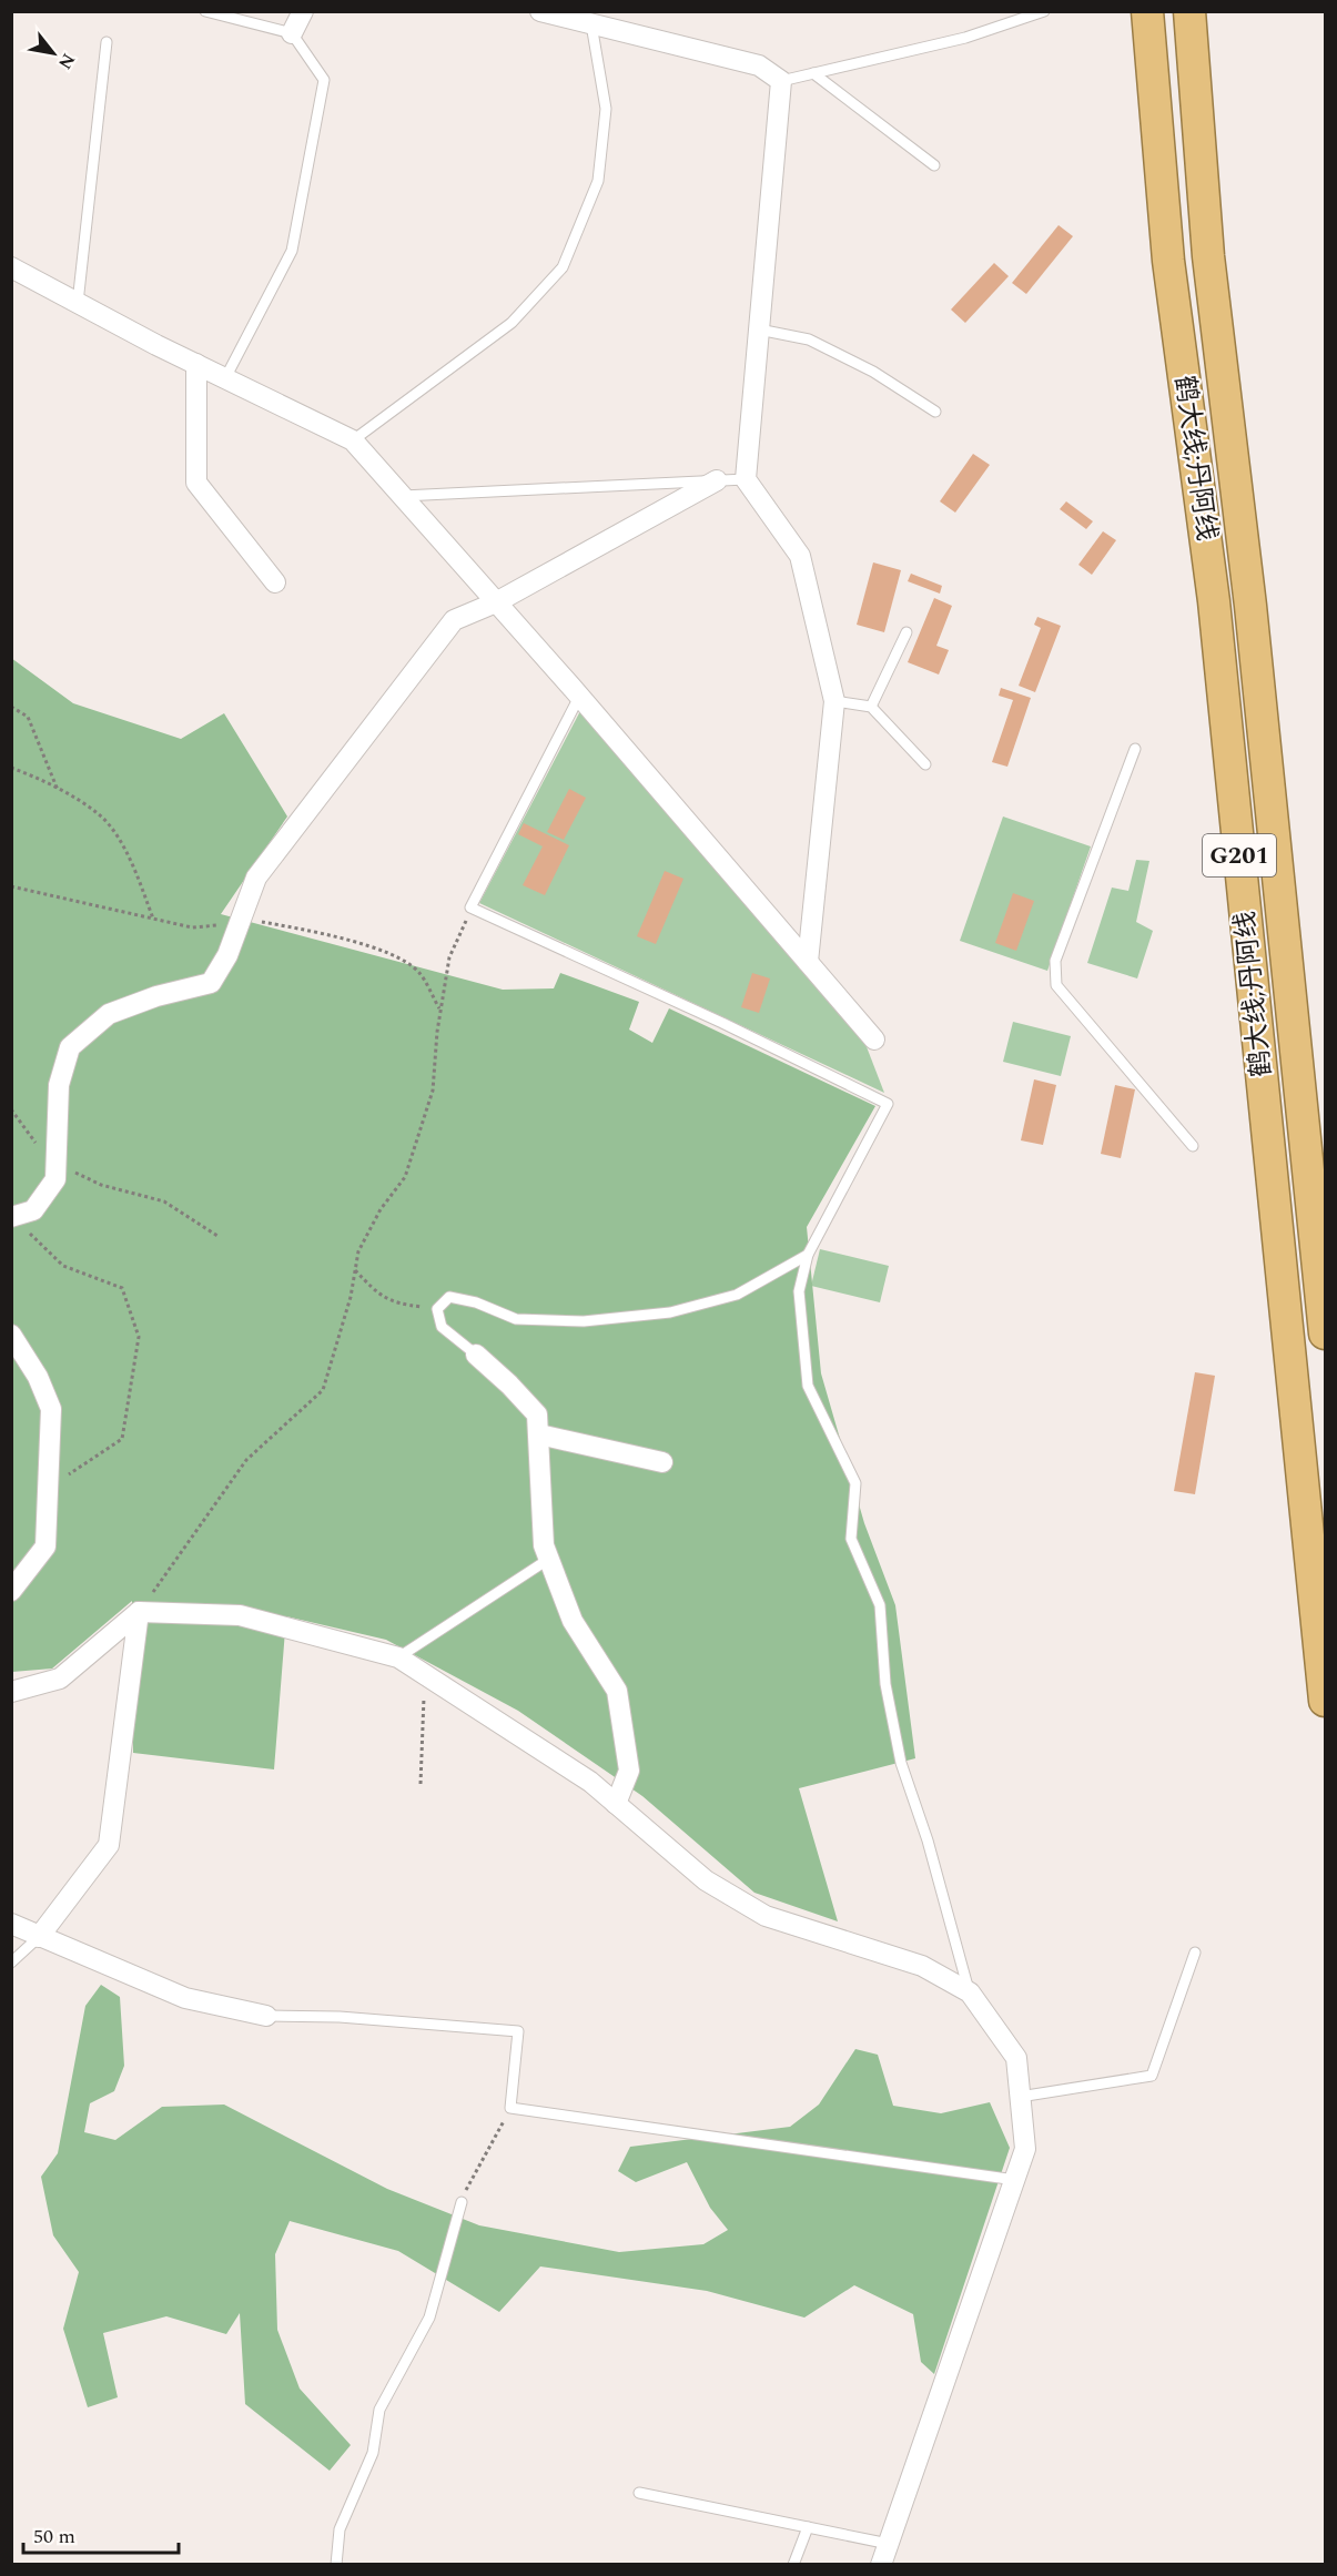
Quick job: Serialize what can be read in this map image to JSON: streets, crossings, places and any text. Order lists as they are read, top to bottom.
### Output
{
  "streets": {
    "highway": ["鹤大线;丹阿线", "G201"]
  },
  "scale_bar": "50 m",
  "north": "bottom right"
}
